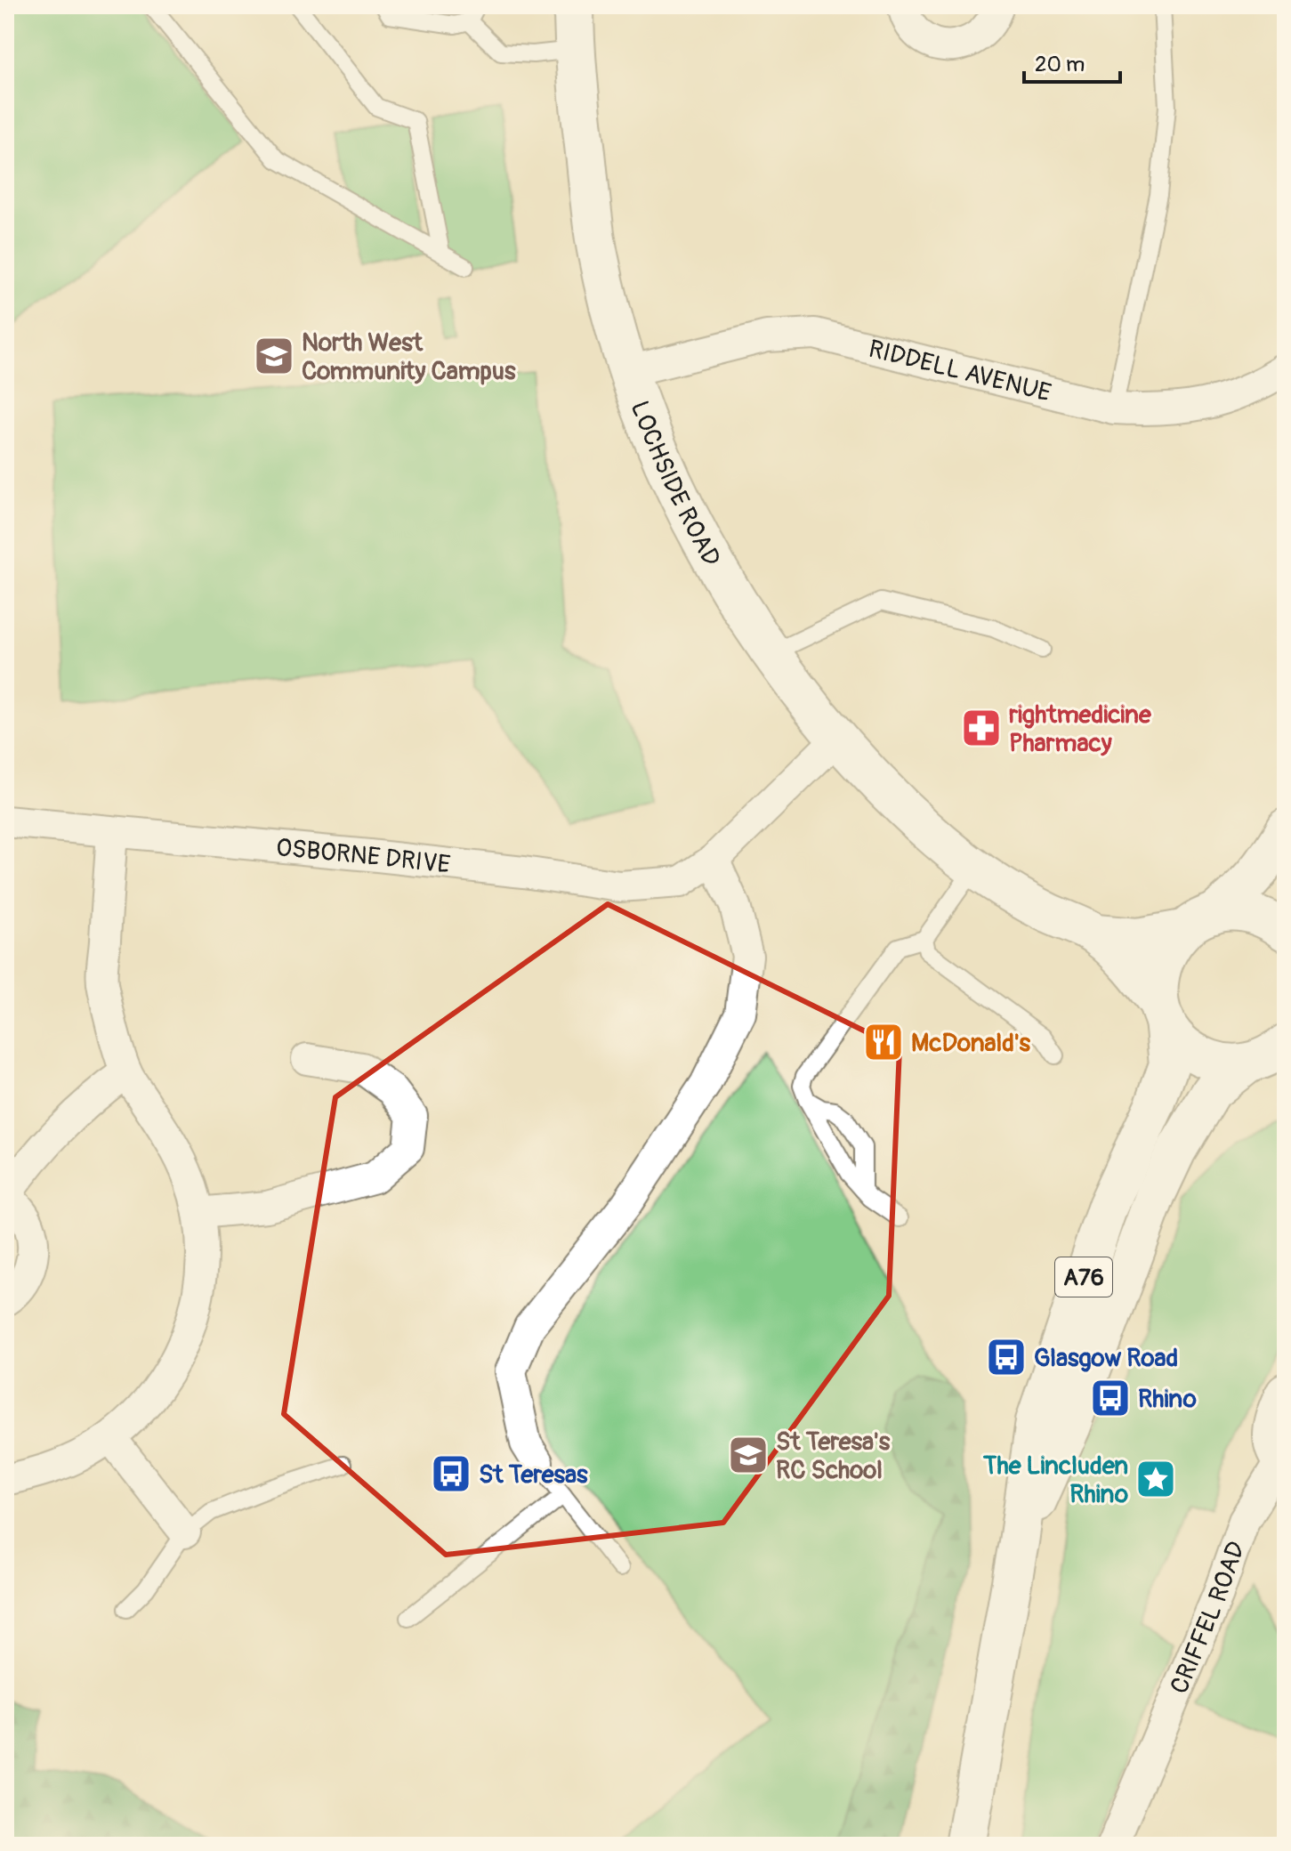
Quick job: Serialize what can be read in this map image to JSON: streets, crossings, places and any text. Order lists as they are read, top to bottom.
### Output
{
  "streets": {
    "main road": ["LOCHSIDE ROAD", "A76", "CRIFFEL ROAD"],
    "street": ["RIDDELL AVENUE", "OSBORNE DRIVE"]
  },
  "crossings": [
    ["RIDDELL AVENUE", "LOCHSIDE ROAD"],
    ["LOCHSIDE ROAD", "OSBORNE DRIVE"],
    ["LOCHSIDE ROAD", "A76"]
  ],
  "places": {
    "school or university": ["North West Community Campus", "St Teresa's RC School"],
    "pharmacy": ["rightmedicine Pharmacy"],
    "restaurant": ["McDonald's"],
    "bus stop": ["Glasgow Road", "Rhino", "St Teresas"],
    "place": ["The Lincluden Rhino"]
  },
  "scale_bar": "20 m"
}
